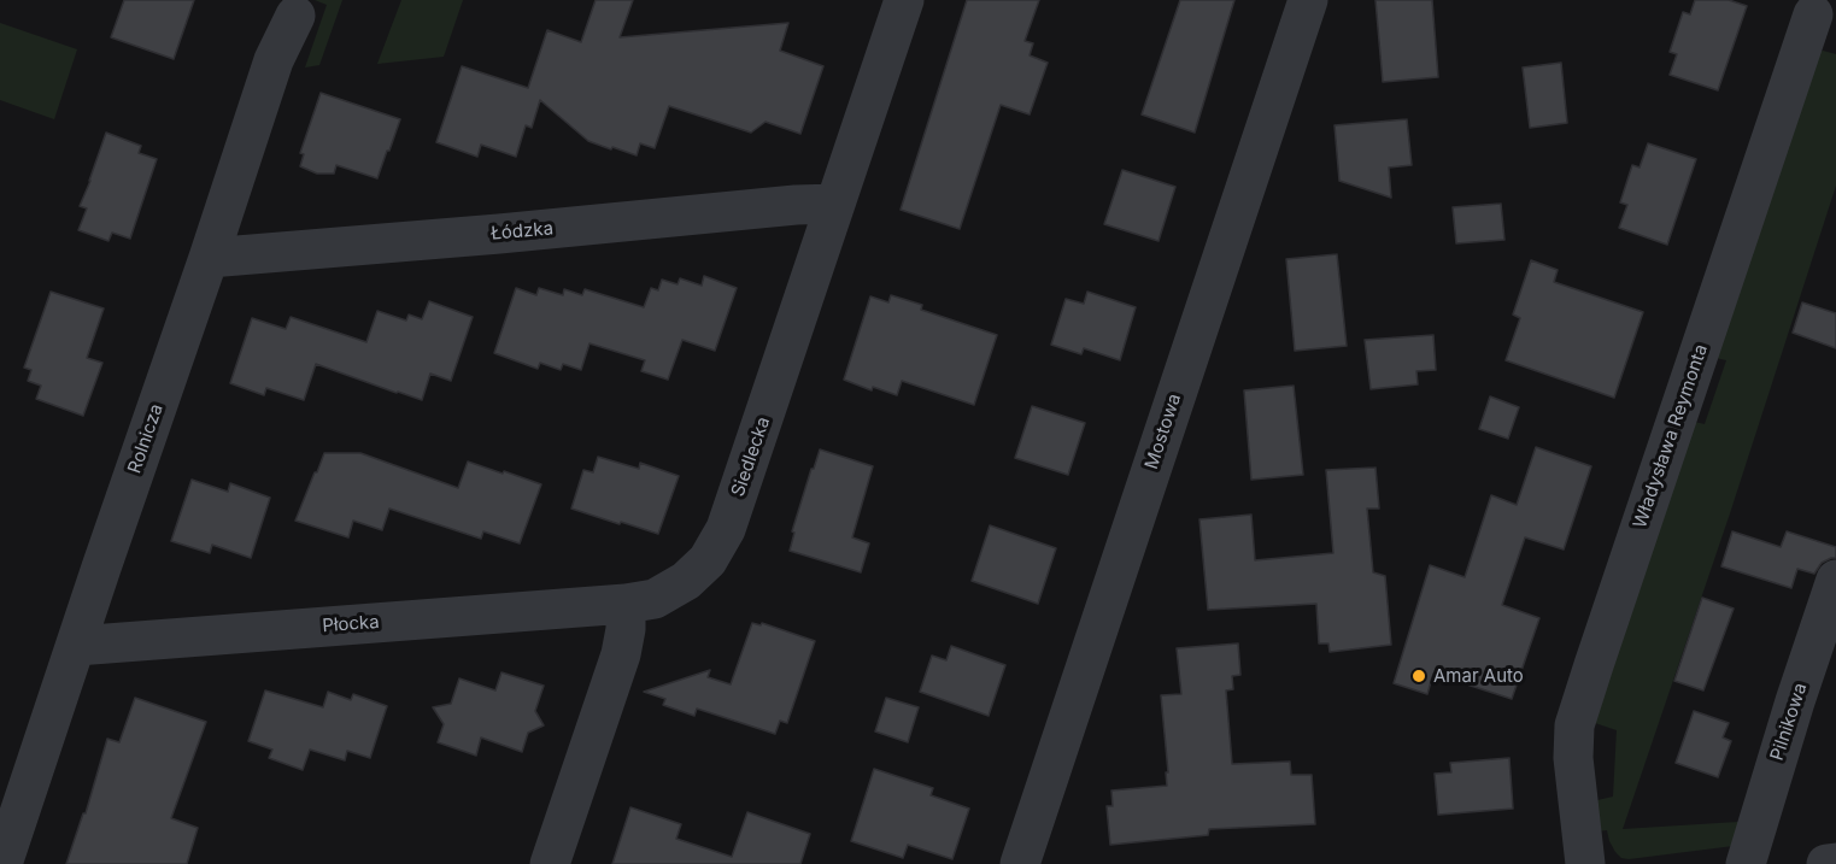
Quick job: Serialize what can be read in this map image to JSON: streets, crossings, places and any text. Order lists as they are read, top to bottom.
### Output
{
  "streets": {
    "street": [
      "Łódzka",
      "Mostowa",
      "Władysława Reymonta",
      "Rolnicza",
      "Siedlecka",
      "Płocka",
      "Pilnikowa"
    ]
  },
  "crossings": [
    ["Łódzka", "Rolnicza"],
    ["Łódzka", "Siedlecka"],
    ["Rolnicza", "Płocka"],
    ["Siedlecka", "Płocka"]
  ],
  "places": ["Amar Auto"]
}
